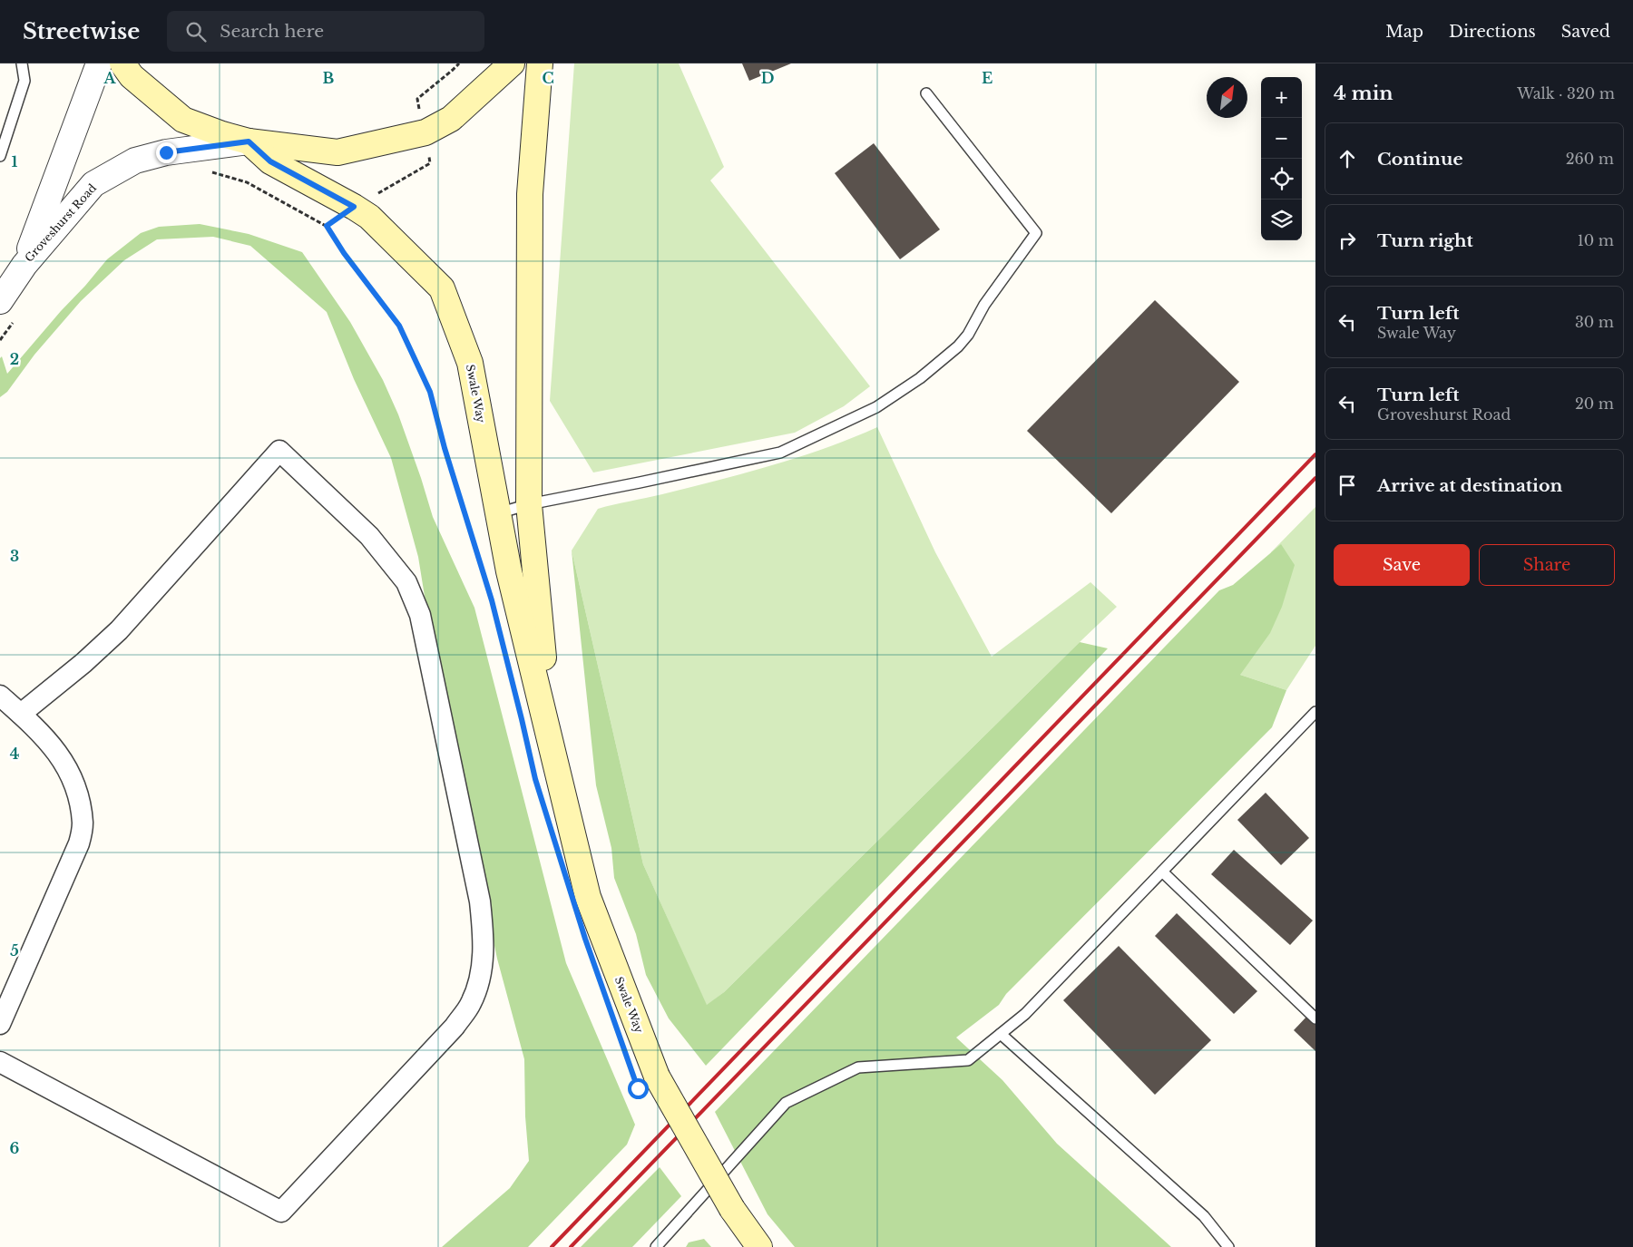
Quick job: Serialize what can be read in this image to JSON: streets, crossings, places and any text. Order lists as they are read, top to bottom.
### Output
{
  "streets": {
    "main road": ["Swale Way"],
    "street": ["Groveshurst Road"]
  },
  "crossings": [
    ["Groveshurst Road", "Swale Way"]
  ],
  "north": "top right",
  "page": {
    "header": "Streetwise",
    "search": "Search here",
    "nav": ["Map", "Directions", "Saved"],
    "heading": ["4 min", "Walk · 320 m"],
    "map_buttons": ["+", "−"],
    "list": [
      ["Continue", "260 m"],
      ["Turn right", "10 m"],
      ["Turn left", "Swale Way", "30 m"],
      ["Turn left", "Groveshurst Road", "20 m"],
      "Arrive at destination"
    ],
    "buttons": ["Save", "Share"]
  },
  "grid": {
    "columns": [
      "A",
      "B",
      "C",
      "D",
      "E"
    ],
    "rows": [
      "1",
      "2",
      "3",
      "4",
      "5",
      "6"
    ]
  }
}
